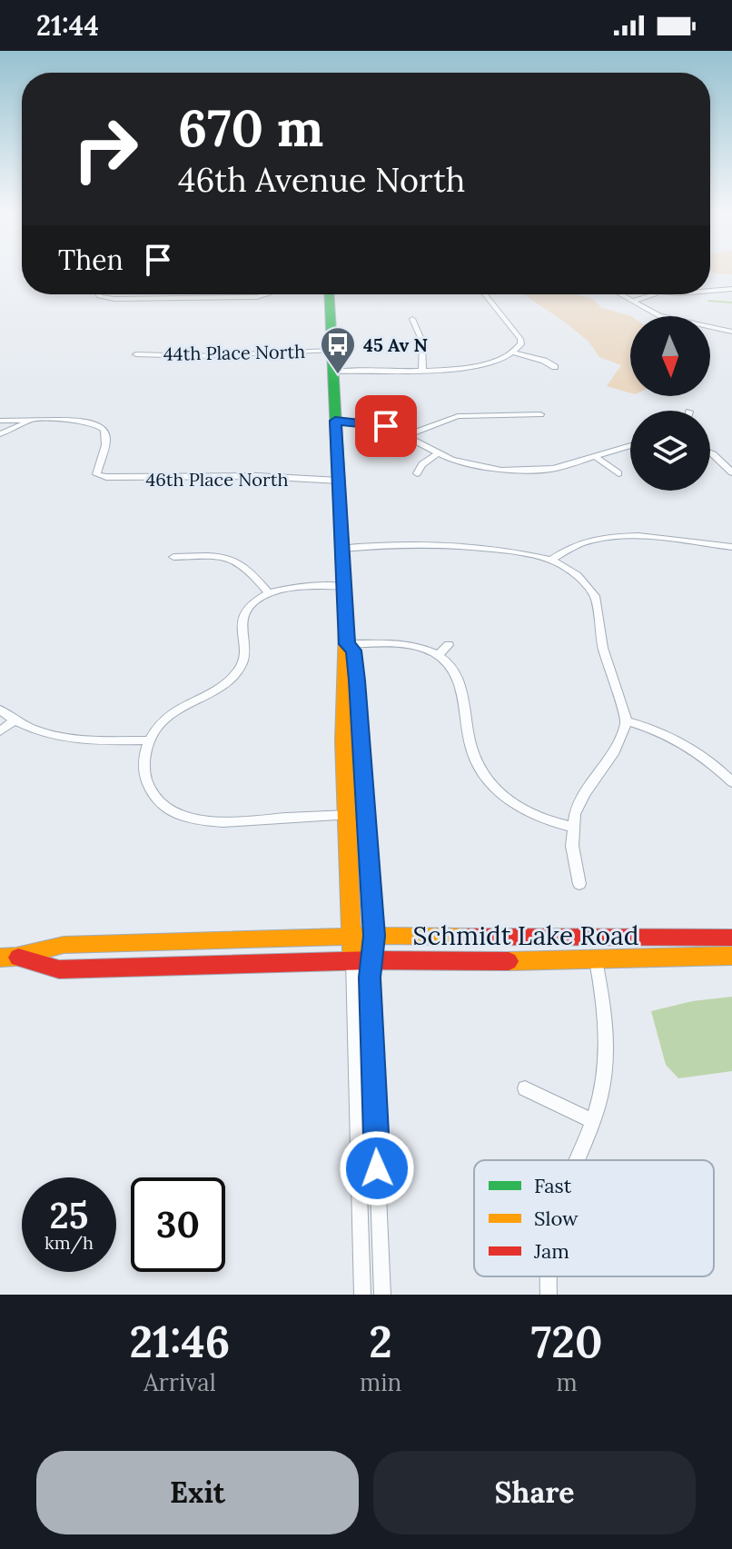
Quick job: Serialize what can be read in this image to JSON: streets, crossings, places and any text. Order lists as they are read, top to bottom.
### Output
{
  "streets": {
    "street": ["44th Place North", "46th Place North", "Schmidt Lake Road"]
  },
  "places": {
    "bus stop": ["45 Av N"]
  },
  "legend": ["Fast", "Slow", "Jam"],
  "north": "bottom",
  "page": {
    "status": "21:44",
    "turn": ["670 m", "46th Avenue North"],
    "then": "Then",
    "speed": "25 km/h",
    "limit": "30",
    "eta": [
      "21:46",
      "Arrival",
      "2",
      "min",
      "720",
      "m"
    ],
    "buttons": ["Exit", "Share"]
  }
}
